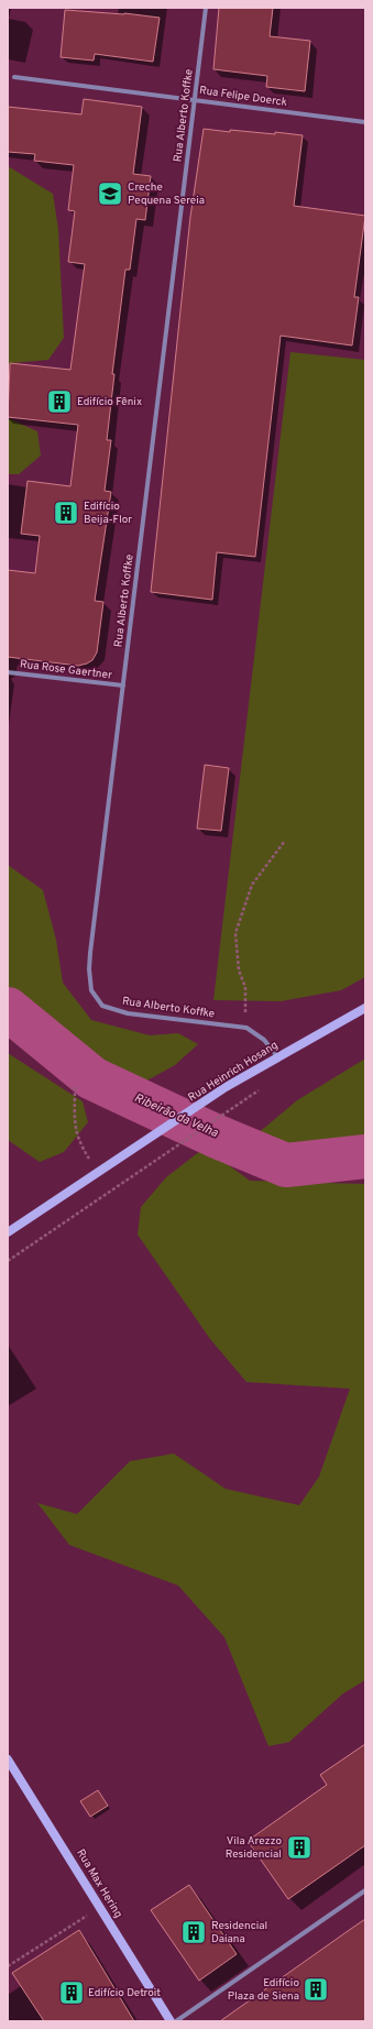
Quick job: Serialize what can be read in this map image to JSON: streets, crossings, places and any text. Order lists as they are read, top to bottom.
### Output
{
  "streets": {
    "main road": ["Rua Heinrich Hosang", "Rua Max Hering"],
    "street": ["Rua Felipe Doerck", "Rua Alberto Koffke", "Rua Rose Gaertner"]
  },
  "crossings": [
    ["Rua Felipe Doerck", "Rua Alberto Koffke"],
    ["Rua Alberto Koffke", "Rua Rose Gaertner"]
  ],
  "water": ["Ribeirão da Velha"],
  "places": {
    "school or university": ["Creche Pequena Sereia"],
    "building": [
      "Edifício Fênix",
      "Edifício Beija-Flor",
      "Vila Arezzo Residencial",
      "Residencial Daiana",
      "Edifício Plaza de Siena",
      "Edifício Detroit"
    ]
  }
}
